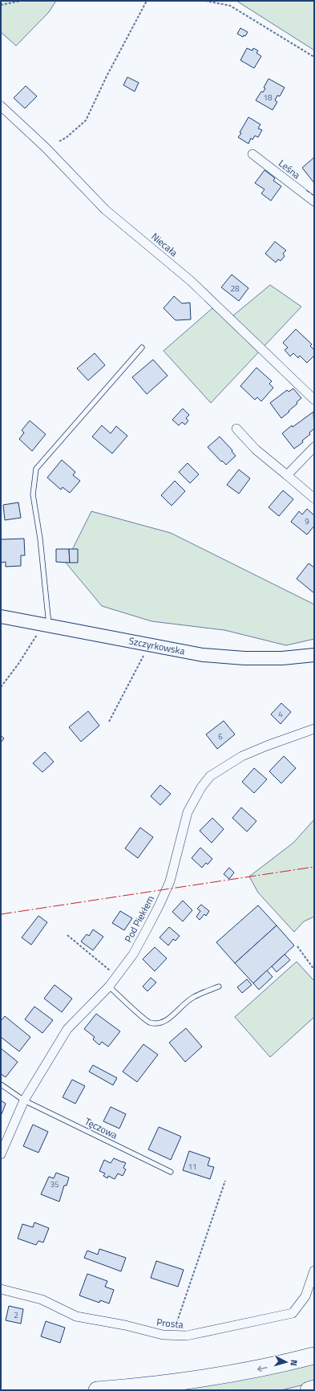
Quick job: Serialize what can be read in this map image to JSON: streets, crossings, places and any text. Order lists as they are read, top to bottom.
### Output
{
  "streets": {
    "main road": ["Szczyrkowska"],
    "street": [
      "Leśna",
      "Niecała",
      "Pod Piekłem",
      "Prosta"
    ],
    "lane": ["Tęczowa"]
  },
  "crossings": [
    ["Pod Piekłem", "Tęczowa"]
  ],
  "house_numbers": [
    "18",
    "28",
    "9",
    "4",
    "6",
    "11",
    "35",
    "2"
  ],
  "north": "right"
}
